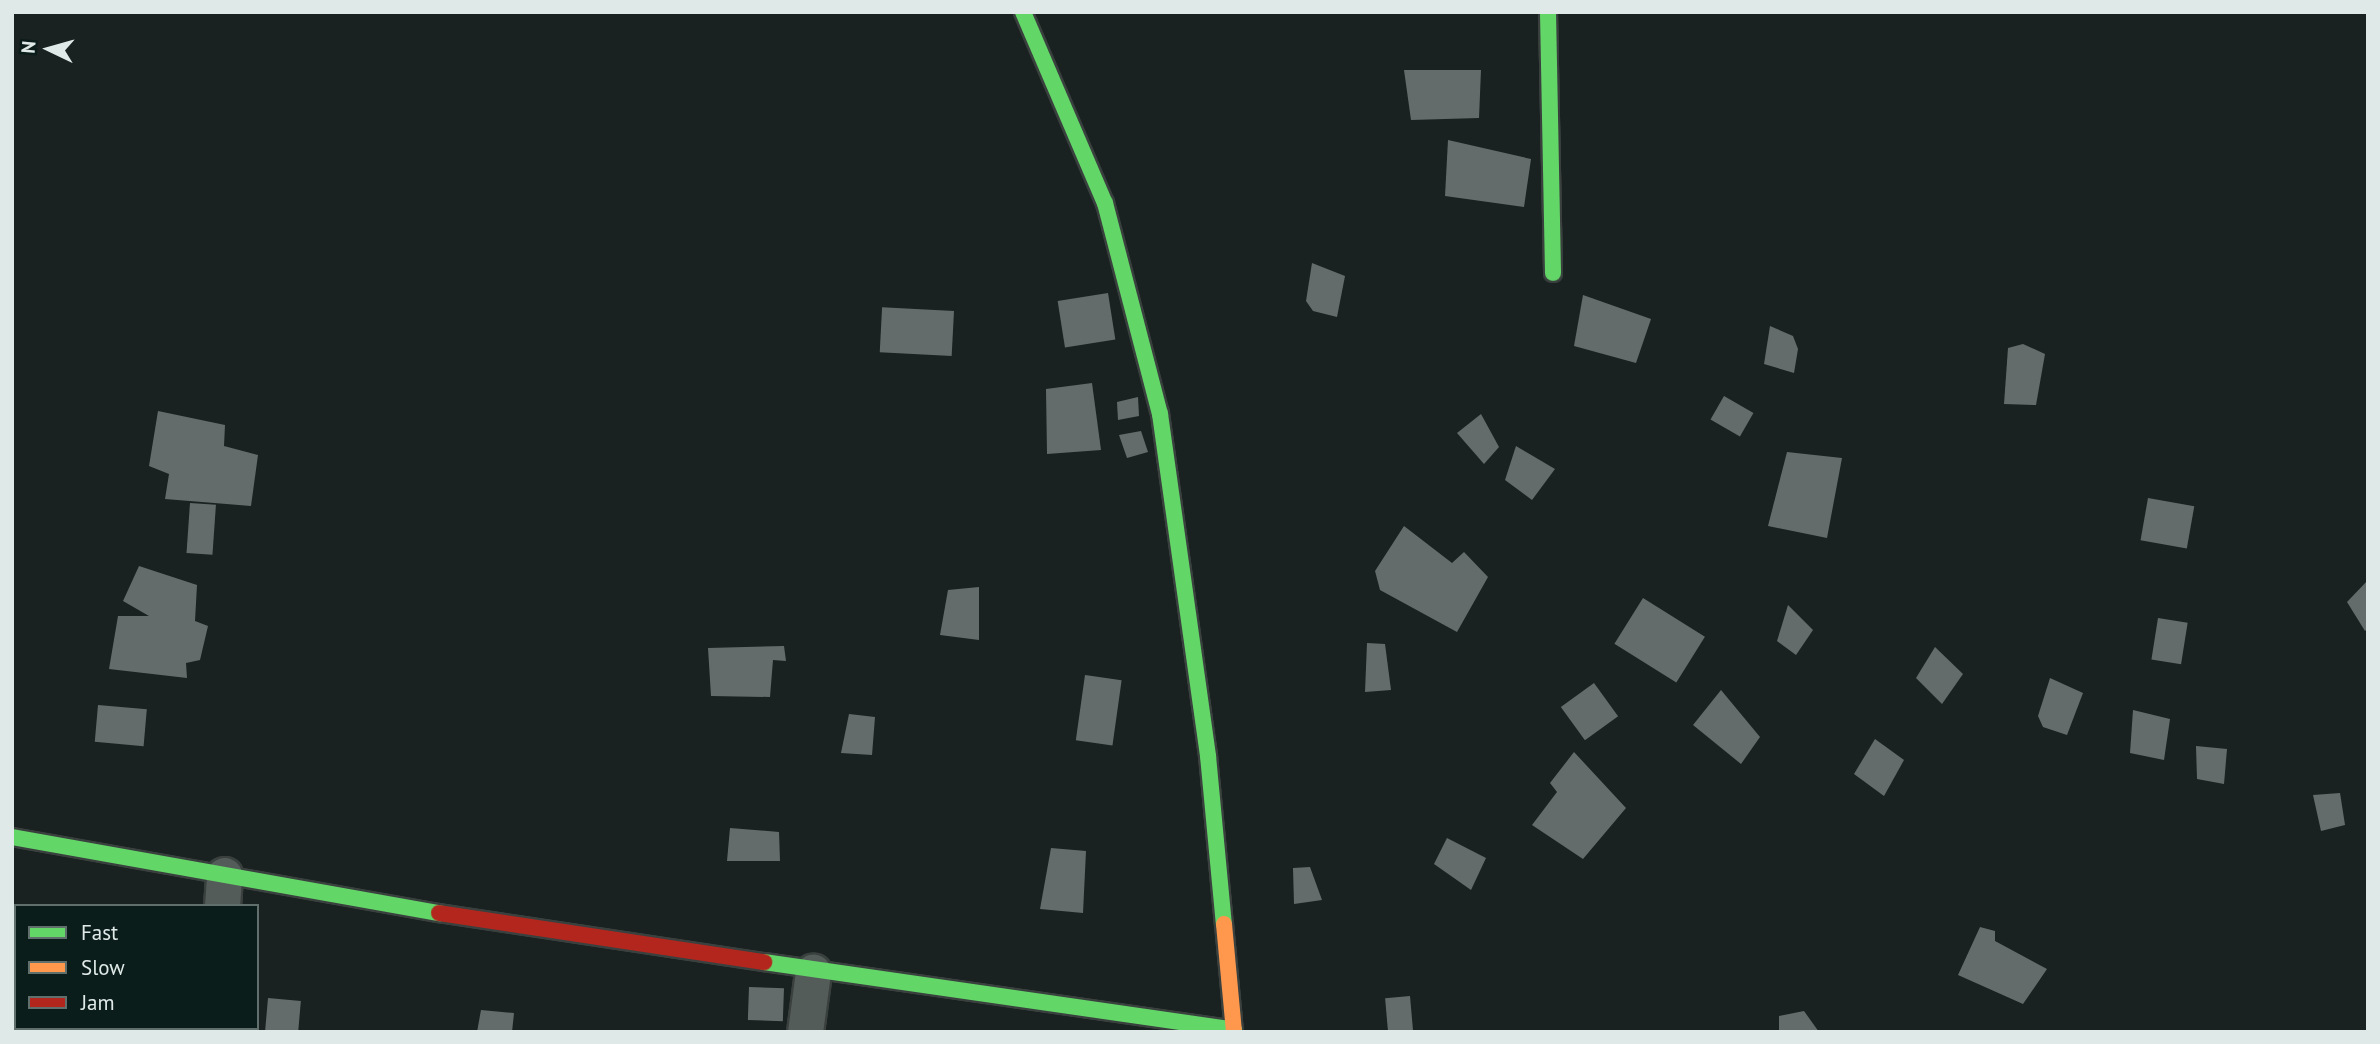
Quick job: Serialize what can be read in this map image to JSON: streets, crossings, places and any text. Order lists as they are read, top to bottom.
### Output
{
  "legend": ["Fast", "Slow", "Jam"],
  "north": "left"
}
